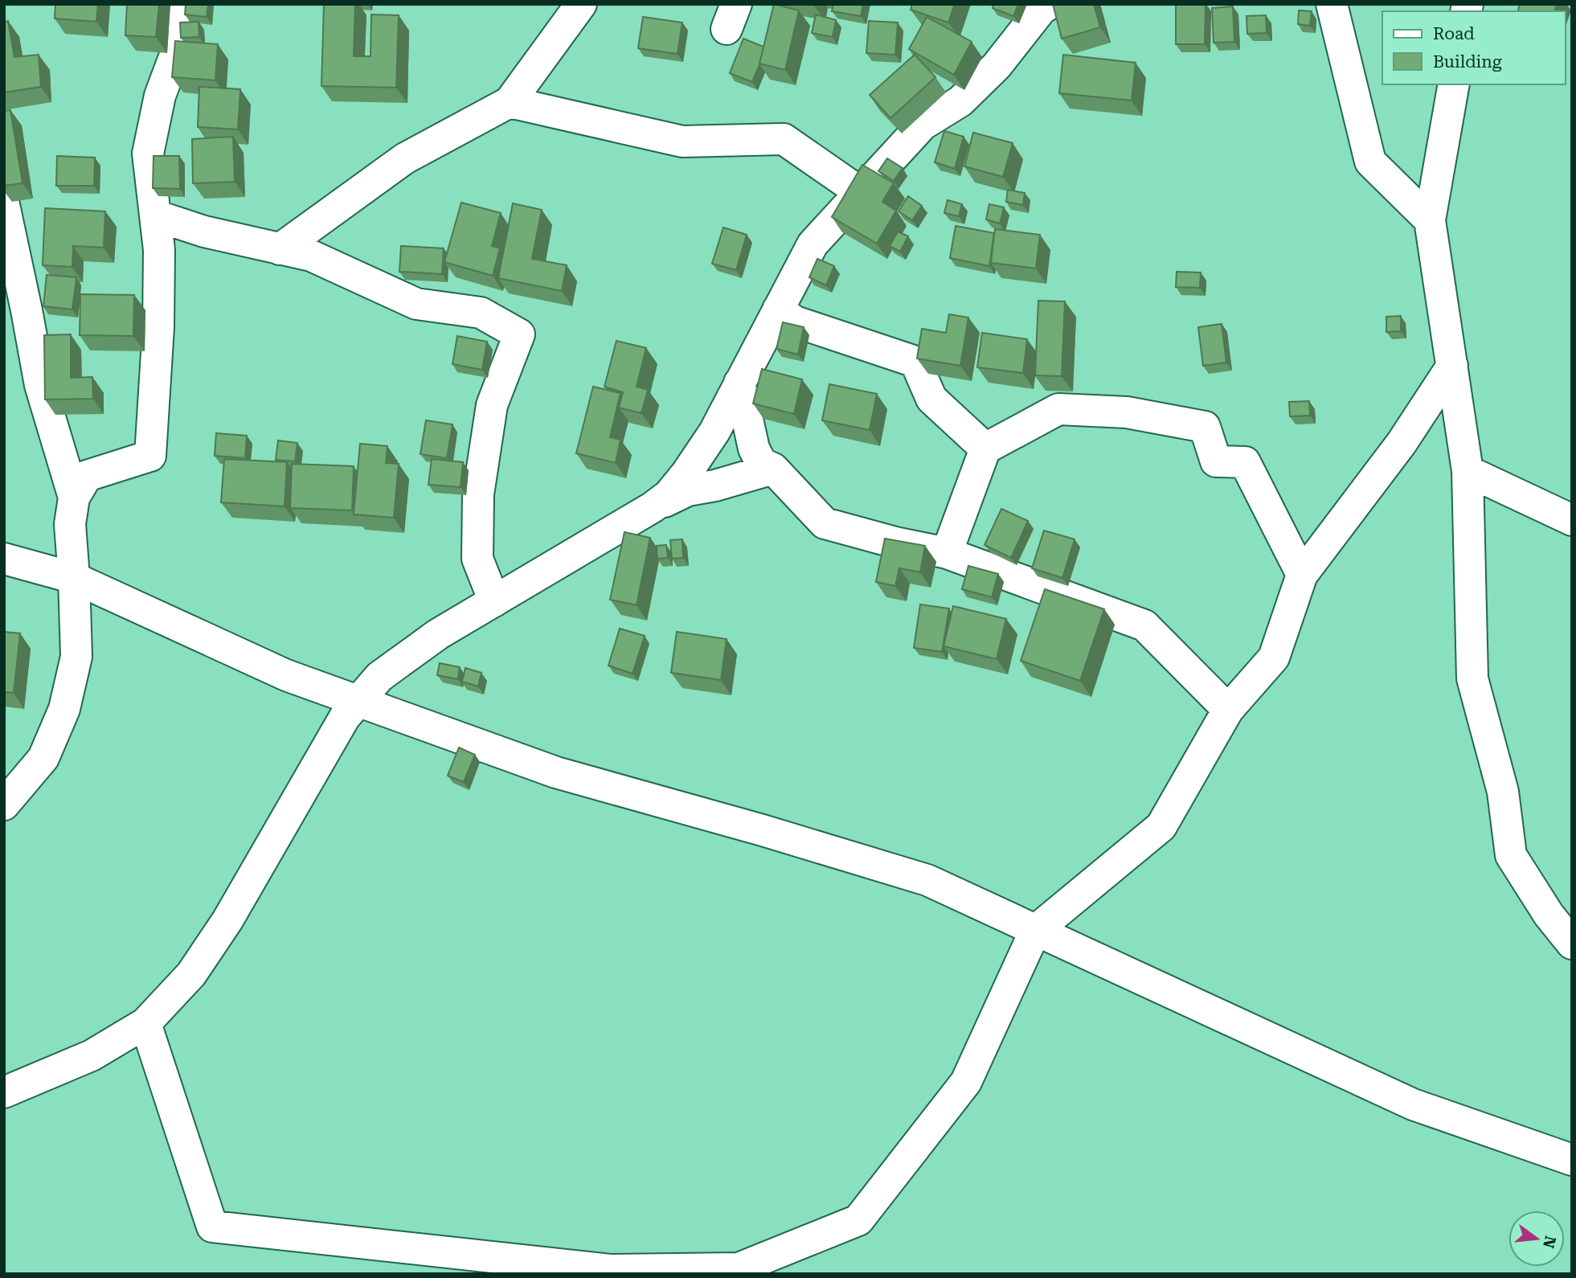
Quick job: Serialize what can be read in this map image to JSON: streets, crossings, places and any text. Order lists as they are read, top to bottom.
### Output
{
  "legend": ["Road", "Building"],
  "north": "right"
}
